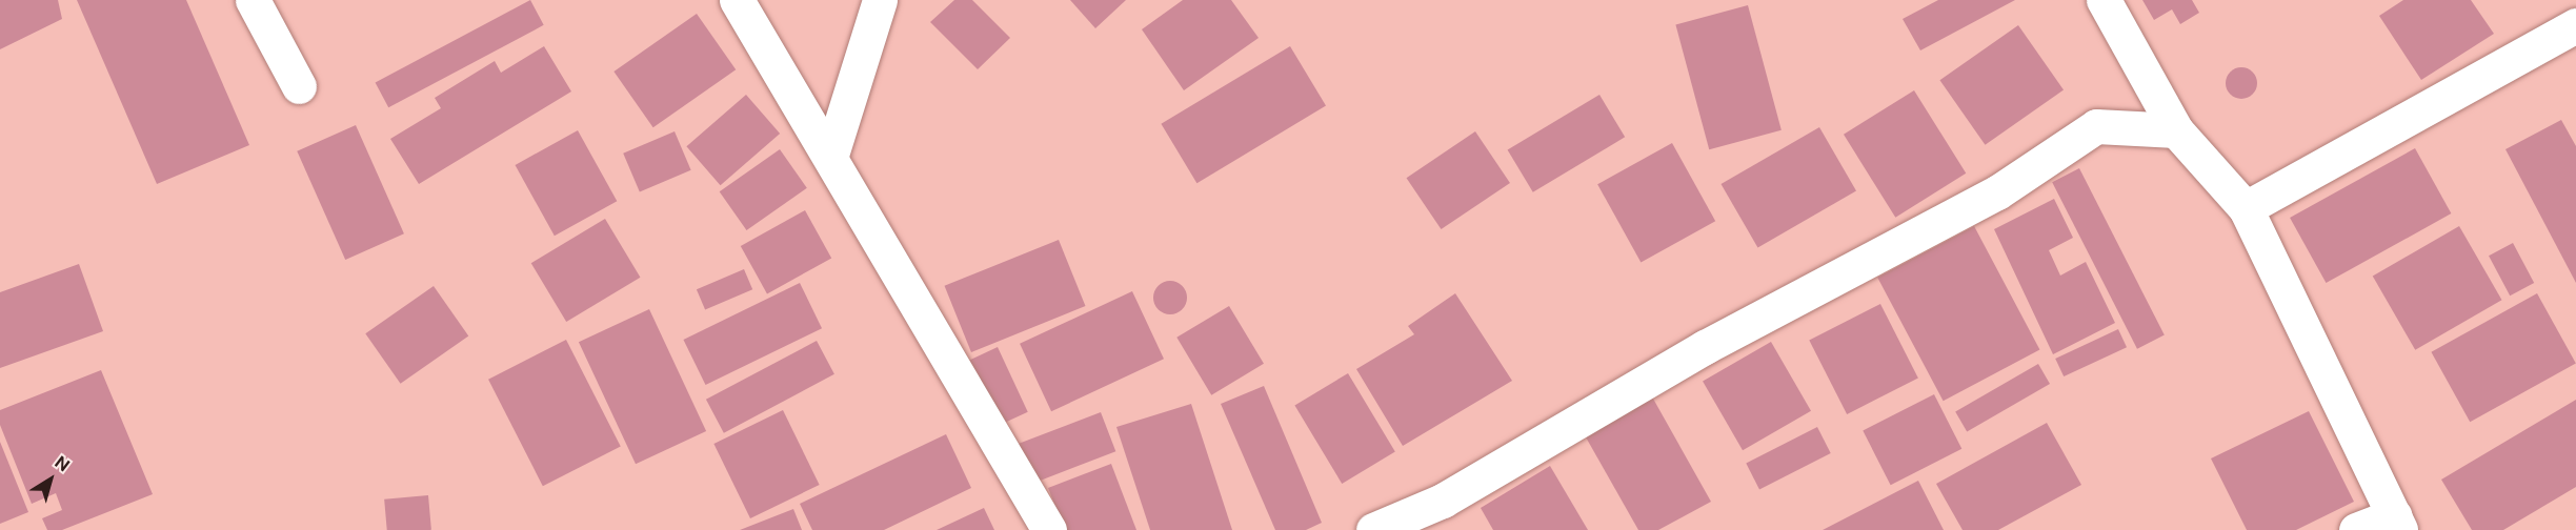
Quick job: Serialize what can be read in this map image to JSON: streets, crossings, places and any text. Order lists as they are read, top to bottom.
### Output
{
  "north": "top right"
}
